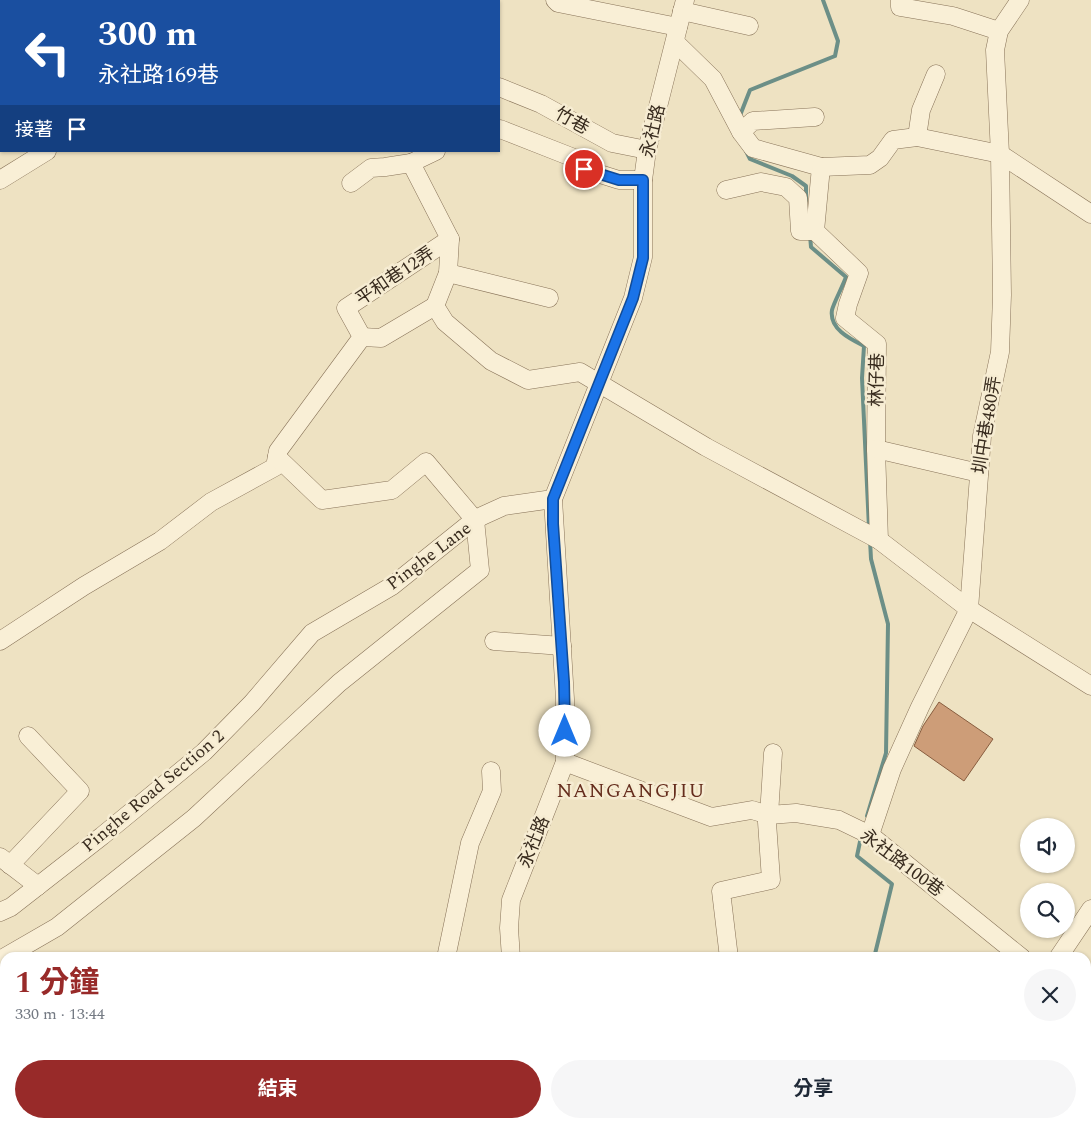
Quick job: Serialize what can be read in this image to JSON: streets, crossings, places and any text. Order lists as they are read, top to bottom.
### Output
{
  "streets": {
    "street": [
      "竹巷",
      "永社路",
      "平和巷12弄",
      "林仔巷",
      "圳中巷480弄",
      "Pinghe Lane",
      "Pinghe Road Section 2",
      "永社路100巷"
    ]
  },
  "crossings": [
    ["竹巷", "永社路"],
    ["永社路", "Pinghe Lane"],
    ["永社路", "永社路100巷"],
    ["圳中巷480弄", "永社路100巷"],
    ["Pinghe Lane", "Pinghe Road Section 2"]
  ],
  "districts": ["NANGANGJIU"],
  "page": {
    "turn": ["300 m", "永社路169巷"],
    "then": "接著",
    "heading": ["1 分鐘", "330 m · 13:44"],
    "buttons": ["結束", "分享"]
  }
}
